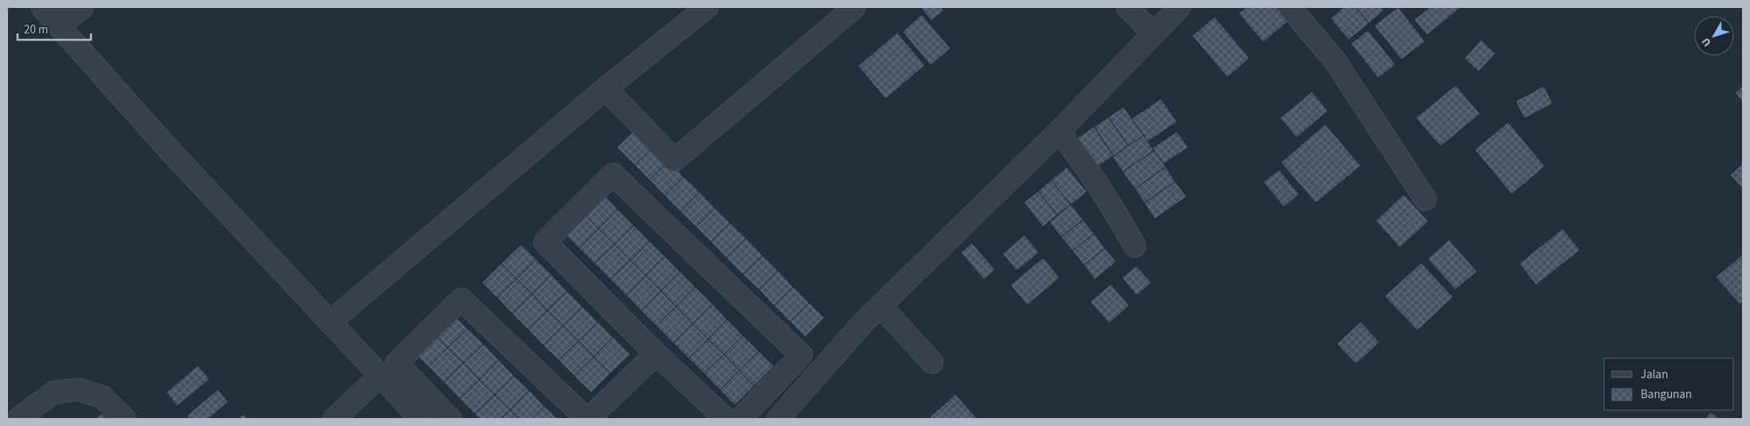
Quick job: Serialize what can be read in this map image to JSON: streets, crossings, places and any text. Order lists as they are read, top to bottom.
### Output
{
  "legend": ["Jalan", "Bangunan"],
  "scale_bar": "20 m",
  "north": "bottom left"
}
